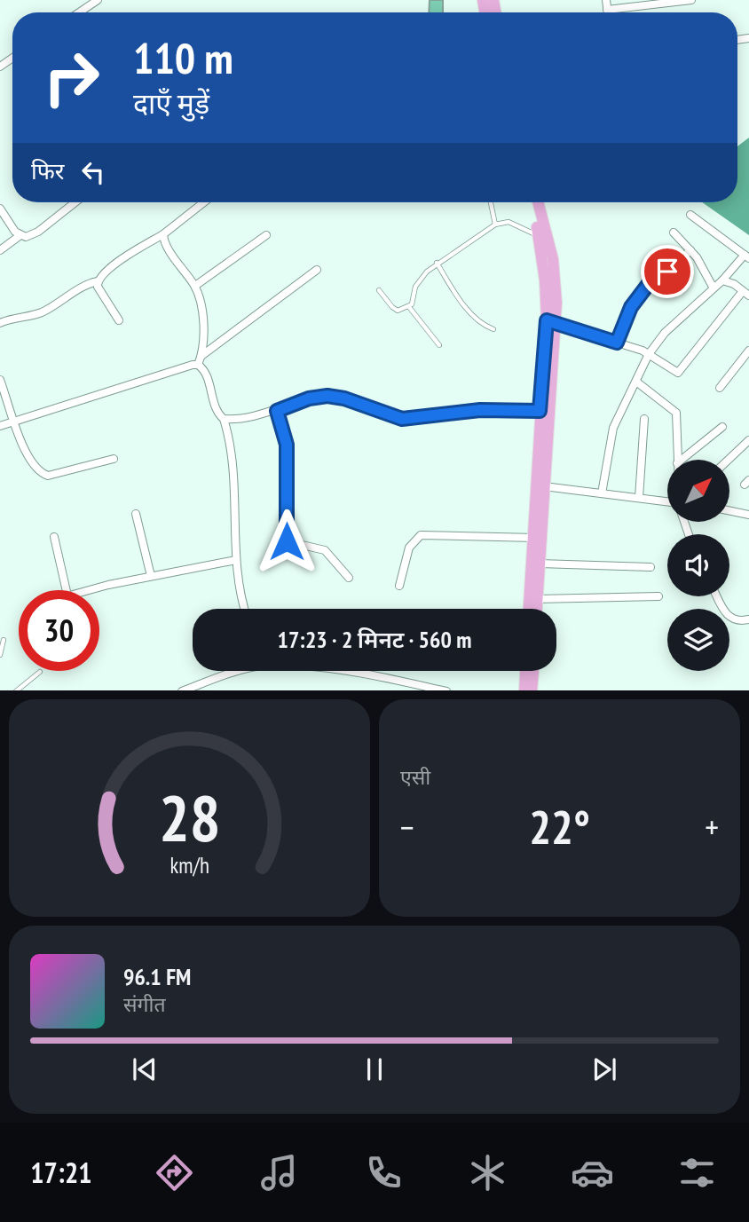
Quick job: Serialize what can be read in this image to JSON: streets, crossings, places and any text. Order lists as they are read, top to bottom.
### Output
{
  "north": "top right",
  "page": {
    "turn": ["110 m", "दाएँ मुड़ें"],
    "then": "फिर",
    "limit": "30",
    "trip": "17:23 · 2 मिनट · 560 m",
    "tile": "एसी",
    "heat": ["−", "22°", "+"],
    "song": ["96.1 FM", "संगीत"],
    "tabs": "17:21",
    "gauge": ["28", "km/h"]
  }
}
